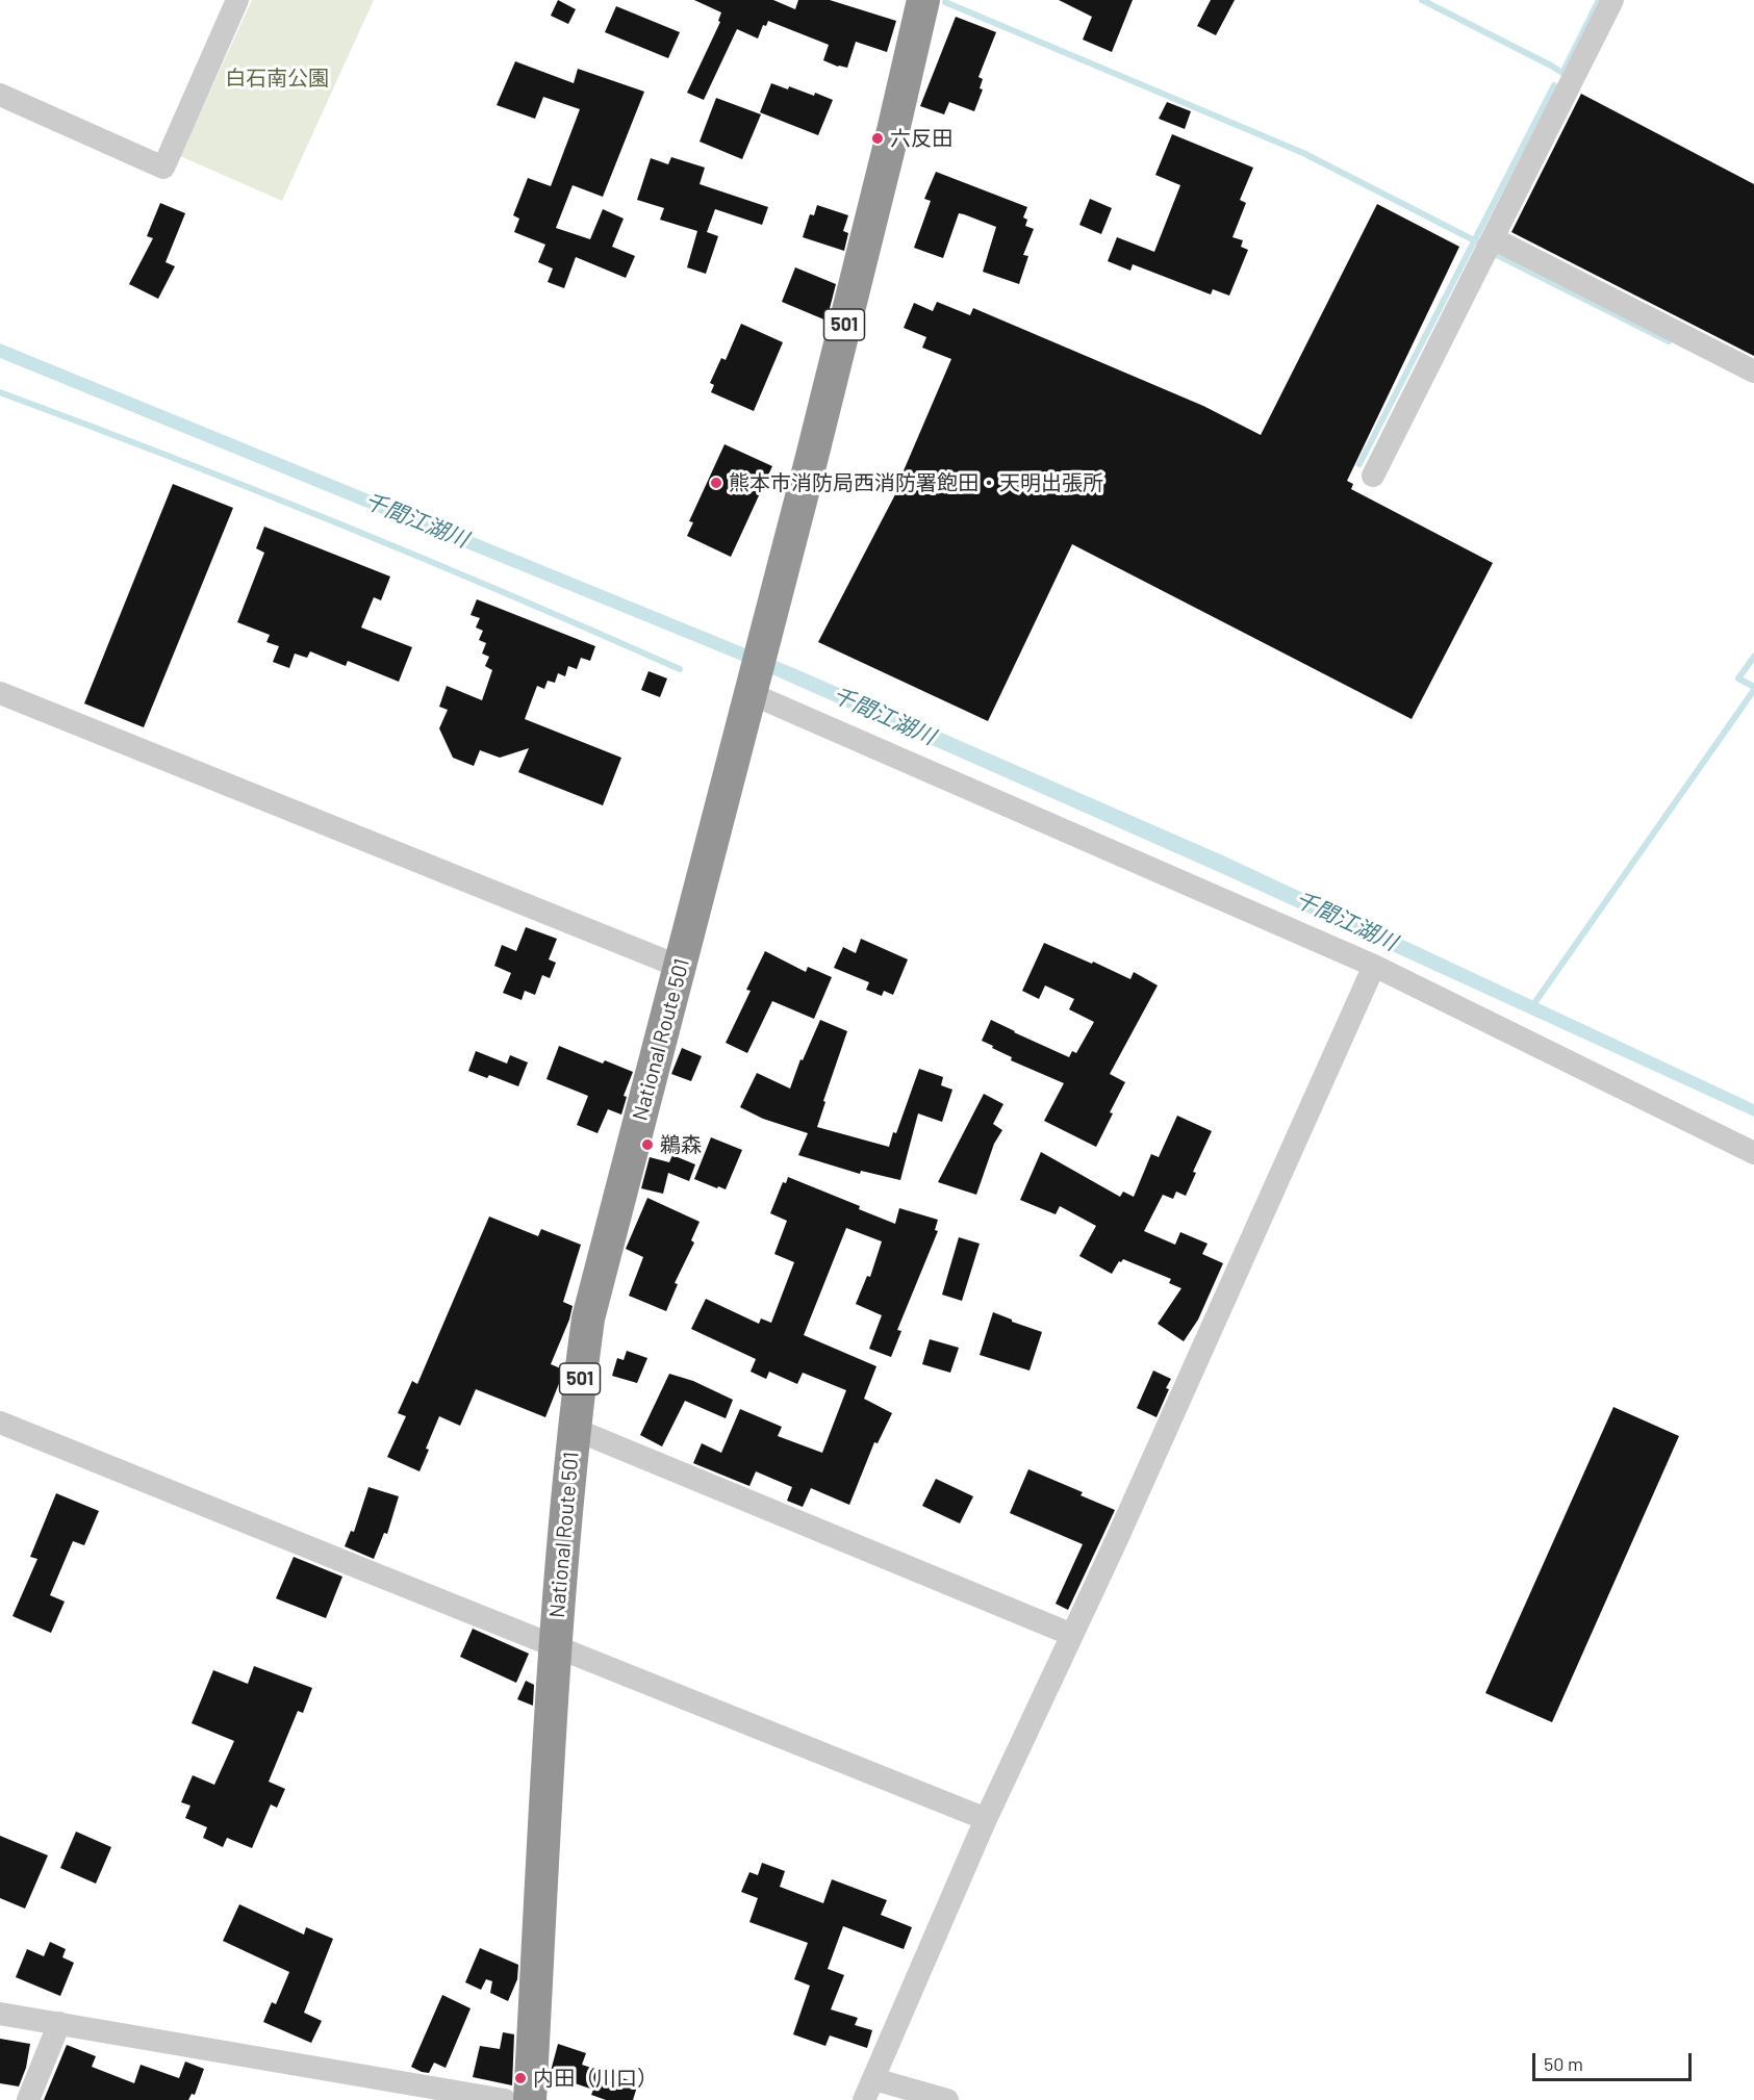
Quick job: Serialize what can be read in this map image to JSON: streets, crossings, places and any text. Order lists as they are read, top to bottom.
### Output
{
  "streets": {
    "highway": ["501", "National Route 501"]
  },
  "water": ["千間江湖川"],
  "parks": ["白石南公園"],
  "places": [
    "六反田",
    "熊本市消防局西消防署飽田・天明出張所",
    "鵜森",
    "内田（川口）"
  ],
  "scale_bar": "50 m"
}
